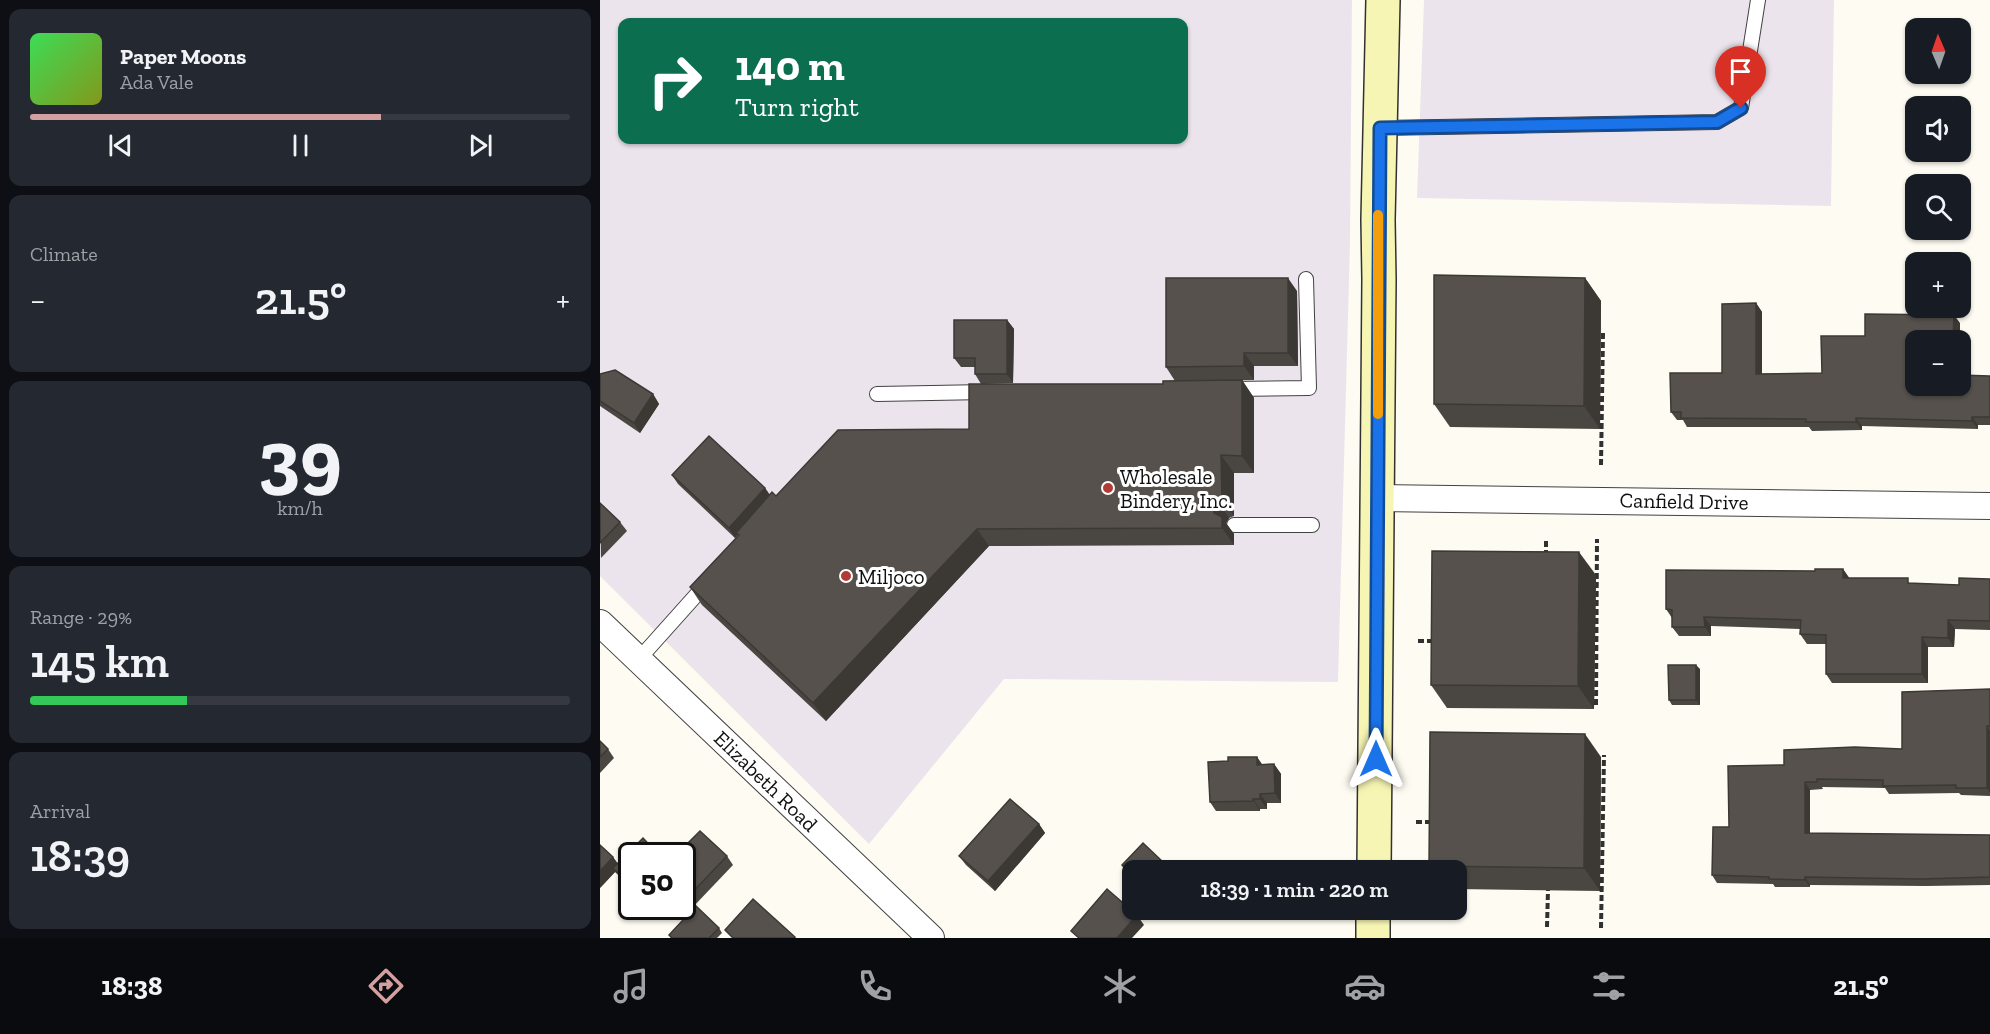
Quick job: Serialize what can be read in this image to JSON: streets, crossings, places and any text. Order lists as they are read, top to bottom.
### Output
{
  "streets": {
    "street": ["Canfield Drive", "Elizabeth Road"]
  },
  "places": ["Wholesale Bindery, Inc.", "Miljoco"],
  "north": "top",
  "page": {
    "map_buttons": ["+", "−"],
    "turn": ["140 m", "Turn right"],
    "song": ["Paper Moons", "Ada Vale"],
    "tile": [
      "Climate",
      ["39", "km/h"],
      ["Range · 29%", "145 km"],
      ["Arrival", "18:39"]
    ],
    "heat": ["−", "21.5°", "+"],
    "limit": "50",
    "trip": "18:39 · 1 min · 220 m",
    "tabs": ["18:38", "21.5°"]
  }
}
